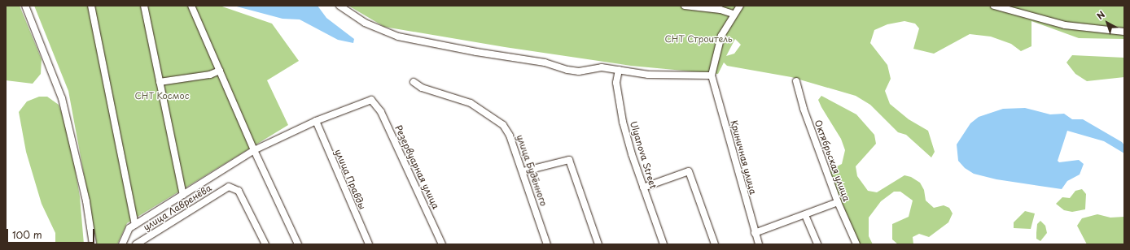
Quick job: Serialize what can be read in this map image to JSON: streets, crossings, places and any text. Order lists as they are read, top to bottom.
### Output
{
  "streets": {
    "street": [
      "Ulyanova Street",
      "Криничная улица",
      "Октябрьская улица",
      "Резервуарная улица",
      "улица Будённого",
      "улица Правды",
      "улица Лавренёва"
    ]
  },
  "crossings": [
    ["Резервуарная улица", "улица Правды"]
  ],
  "parks": ["СНТ Строитель", "СНТ Космос"],
  "scale_bar": "100 m",
  "north": "top left"
}
